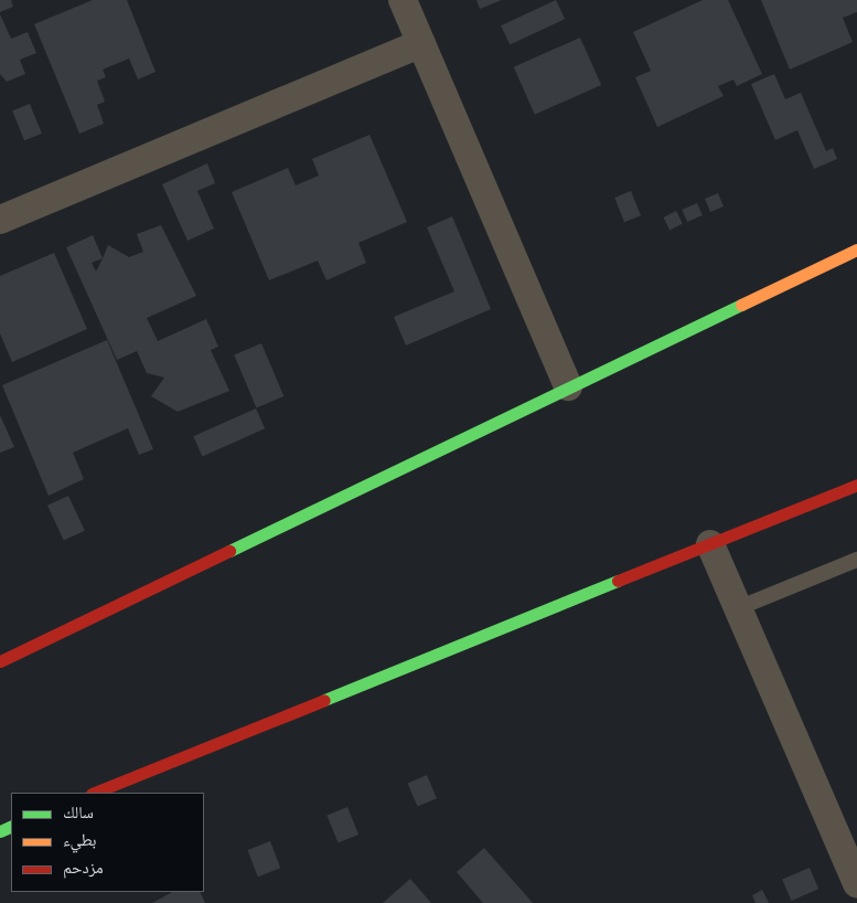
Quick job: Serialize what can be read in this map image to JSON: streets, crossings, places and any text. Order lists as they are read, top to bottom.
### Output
{
  "legend": ["سالك", "بطيء", "مزدحم"]
}
